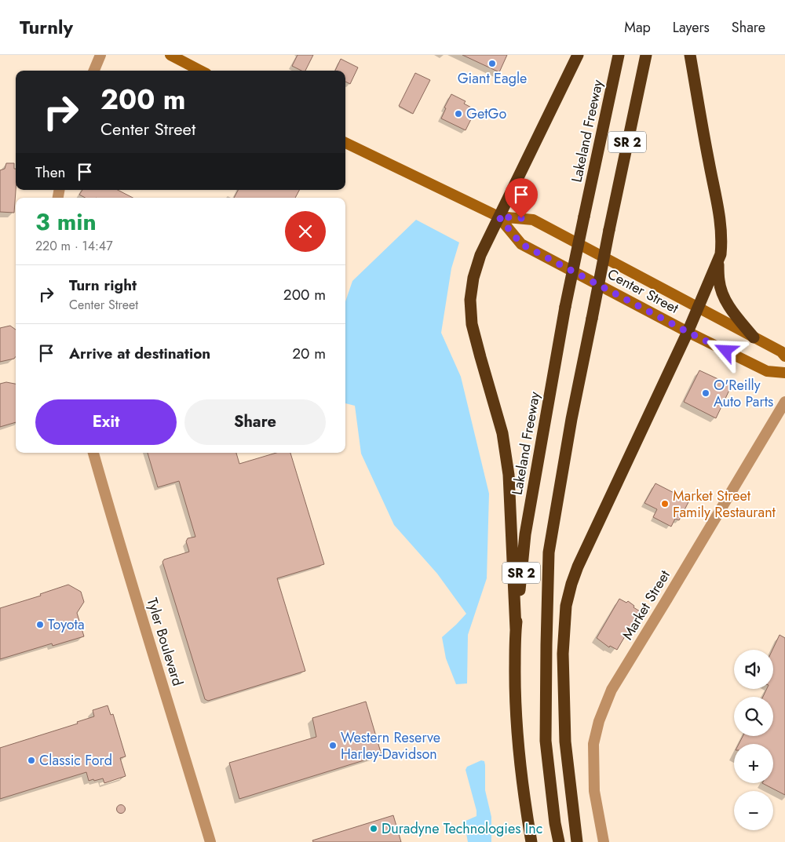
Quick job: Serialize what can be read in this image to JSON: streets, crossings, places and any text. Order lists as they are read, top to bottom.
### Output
{
  "streets": {
    "highway": ["Lakeland Freeway", "SR 2"],
    "main road": ["Center Street"],
    "street": ["Market Street", "Tyler Boulevard"]
  },
  "places": [
    "Giant Eagle",
    "GetGo",
    "O'Reilly Auto Parts",
    "Market Street Family Restaurant",
    "Toyota",
    "Western Reserve Harley-Davidson",
    "Classic Ford",
    "Duradyne Technologies Inc"
  ],
  "page": {
    "header": "Turnly",
    "nav": ["Map", "Layers", "Share"],
    "turn": ["200 m", "Center Street"],
    "then": "Then",
    "heading": ["3 min", "220 m · 14:47"],
    "list": [
      {
        "name": "Turn right",
        "note": "Center Street",
        "value": "200 m"
      },
      {
        "name": "Arrive at destination",
        "value": "20 m"
      }
    ],
    "buttons": ["Exit", "Share"],
    "map_buttons": ["+", "−"]
  }
}
